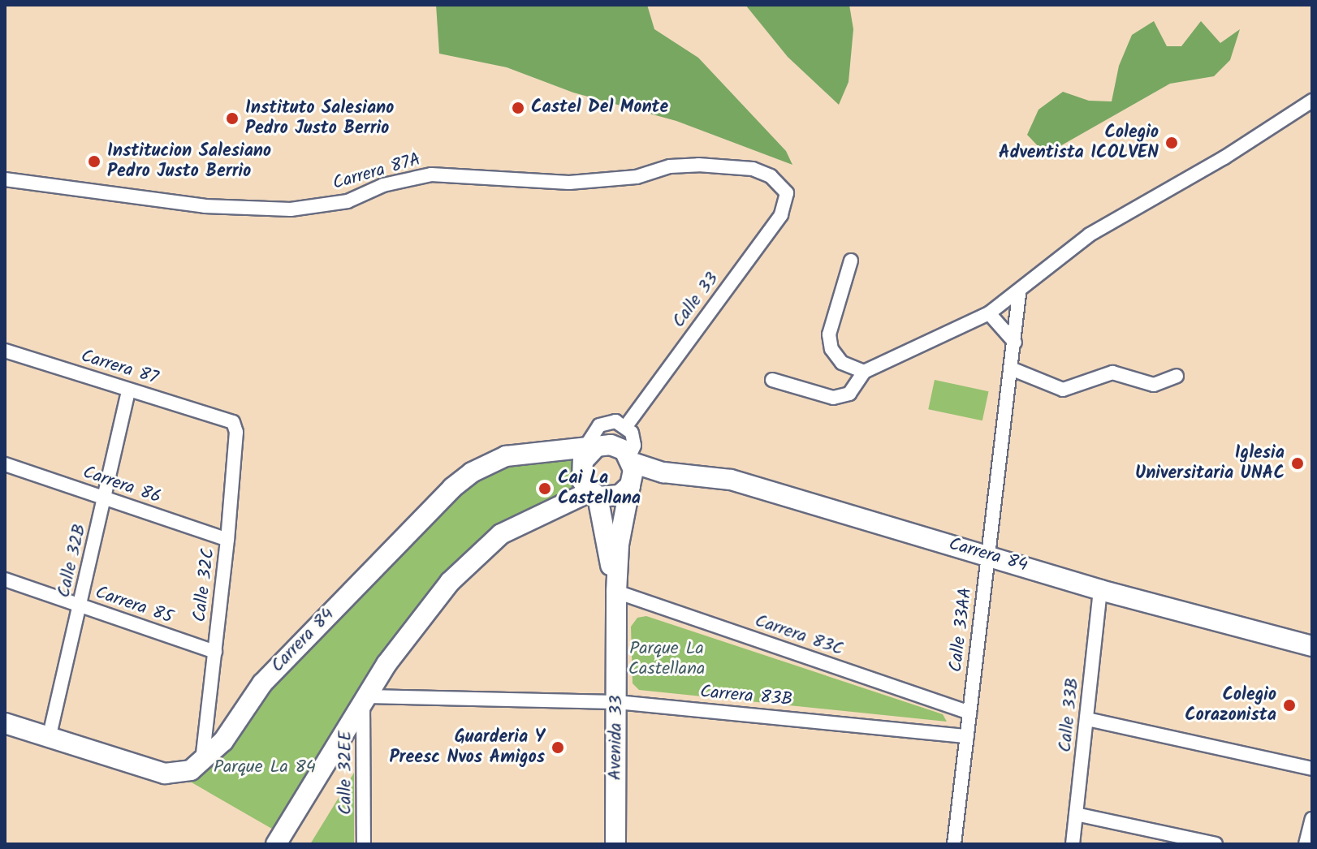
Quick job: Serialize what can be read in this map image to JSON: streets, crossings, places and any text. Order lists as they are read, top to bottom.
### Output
{
  "streets": {
    "street": [
      "Carrera 87A",
      "Calle 33",
      "Carrera 87",
      "Carrera 86",
      "Carrera 84",
      "Calle 32B",
      "Calle 32C",
      "Carrera 85",
      "Calle 33AA",
      "Carrera 83C",
      "Carrera 83B",
      "Calle 33B",
      "Avenida 33",
      "Calle 32EE"
    ]
  },
  "crossings": [
    ["Carrera 87A", "Calle 33"],
    ["Carrera 87", "Calle 32B"],
    ["Carrera 87", "Calle 32C"],
    ["Carrera 86", "Calle 32B"],
    ["Carrera 86", "Calle 32C"],
    ["Carrera 84", "Calle 32B"],
    ["Carrera 84", "Calle 32C"],
    ["Carrera 84", "Calle 33AA"],
    ["Carrera 84", "Calle 33B"],
    ["Carrera 84", "Avenida 33"],
    ["Calle 32B", "Carrera 85"],
    ["Calle 32C", "Carrera 85"],
    ["Calle 33AA", "Carrera 83C"],
    ["Calle 33AA", "Carrera 83B"],
    ["Carrera 83C", "Avenida 33"],
    ["Carrera 83B", "Avenida 33"],
    ["Carrera 83B", "Calle 32EE"]
  ],
  "parks": ["Parque La Castellana", "Parque La 84"],
  "places": [
    "Castel Del Monte",
    "Instituto Salesiano Pedro Justo Berrio",
    "Colegio Adventista ICOLVEN",
    "Institucion Salesiano Pedro Justo Berrio",
    "Iglesia Universitaria UNAC",
    "Cai La Castellana",
    "Colegio Corazonista",
    "Guarderia Y Preesc Nvos Amigos"
  ]
}
